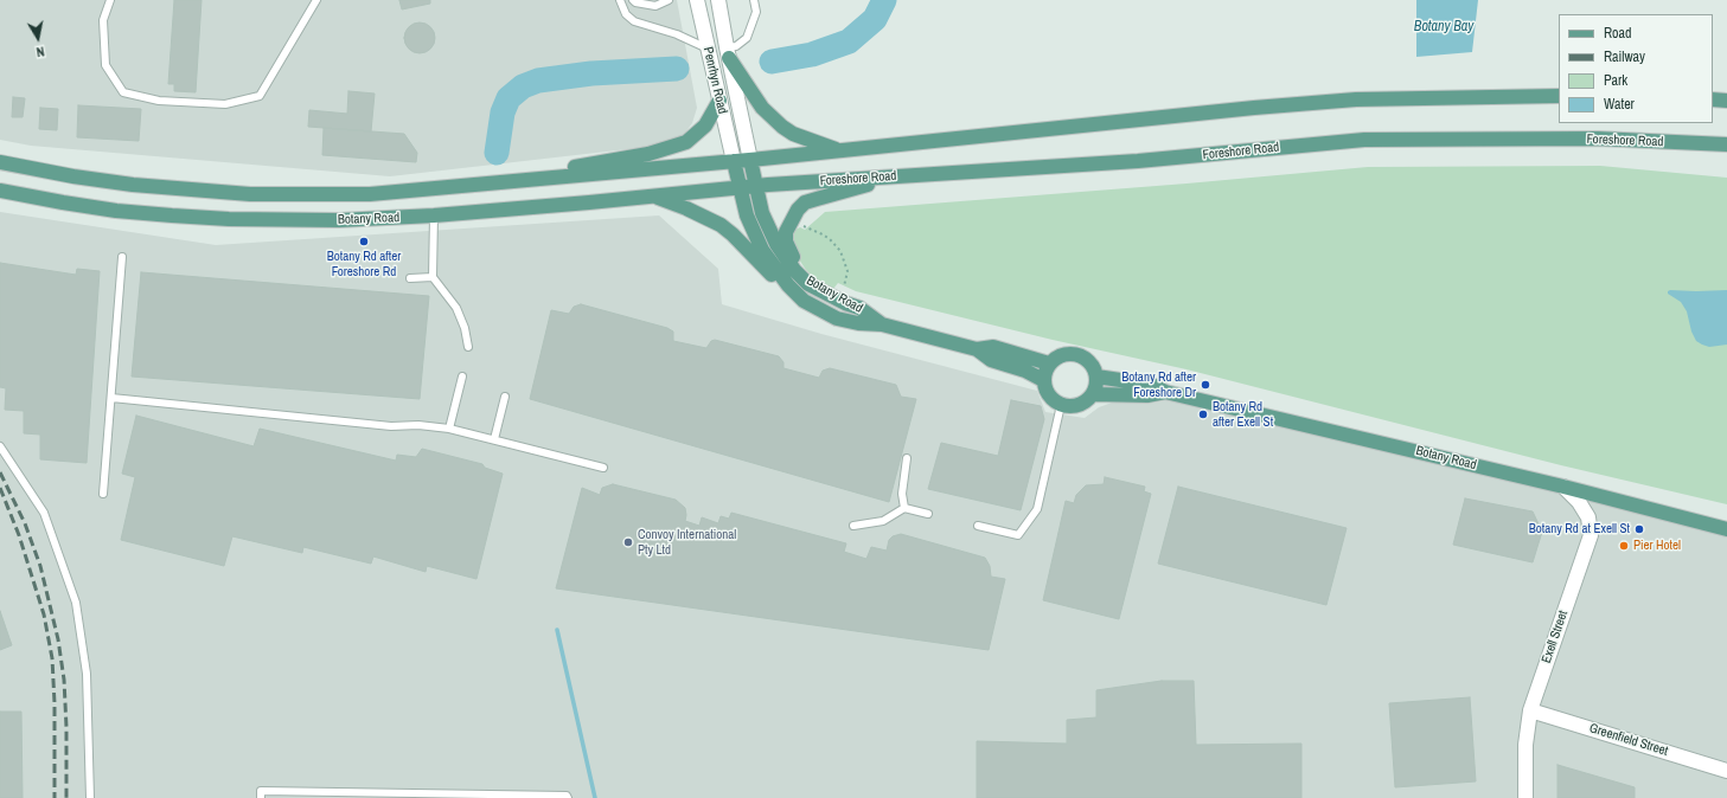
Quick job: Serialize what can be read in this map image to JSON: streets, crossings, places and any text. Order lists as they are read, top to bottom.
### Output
{
  "streets": {
    "main road": ["Foreshore Road", "Botany Road"],
    "street": ["Penrhyn Road", "Exell Street", "Greenfield Street"]
  },
  "crossings": [
    ["Penrhyn Road", "Botany Road"],
    ["Foreshore Road", "Botany Road"],
    ["Botany Road", "Exell Street"],
    ["Exell Street", "Greenfield Street"]
  ],
  "water": ["Botany Bay"],
  "places": [
    "Botany Rd after Foreshore Rd",
    "Botany Rd after Foreshore Dr",
    "Botany Rd after Exell St",
    "Botany Rd at Exell St",
    "Convoy International Pty Ltd",
    "Pier Hotel"
  ],
  "legend": [
    "Road",
    "Railway",
    "Park",
    "Water"
  ],
  "north": "bottom"
}
